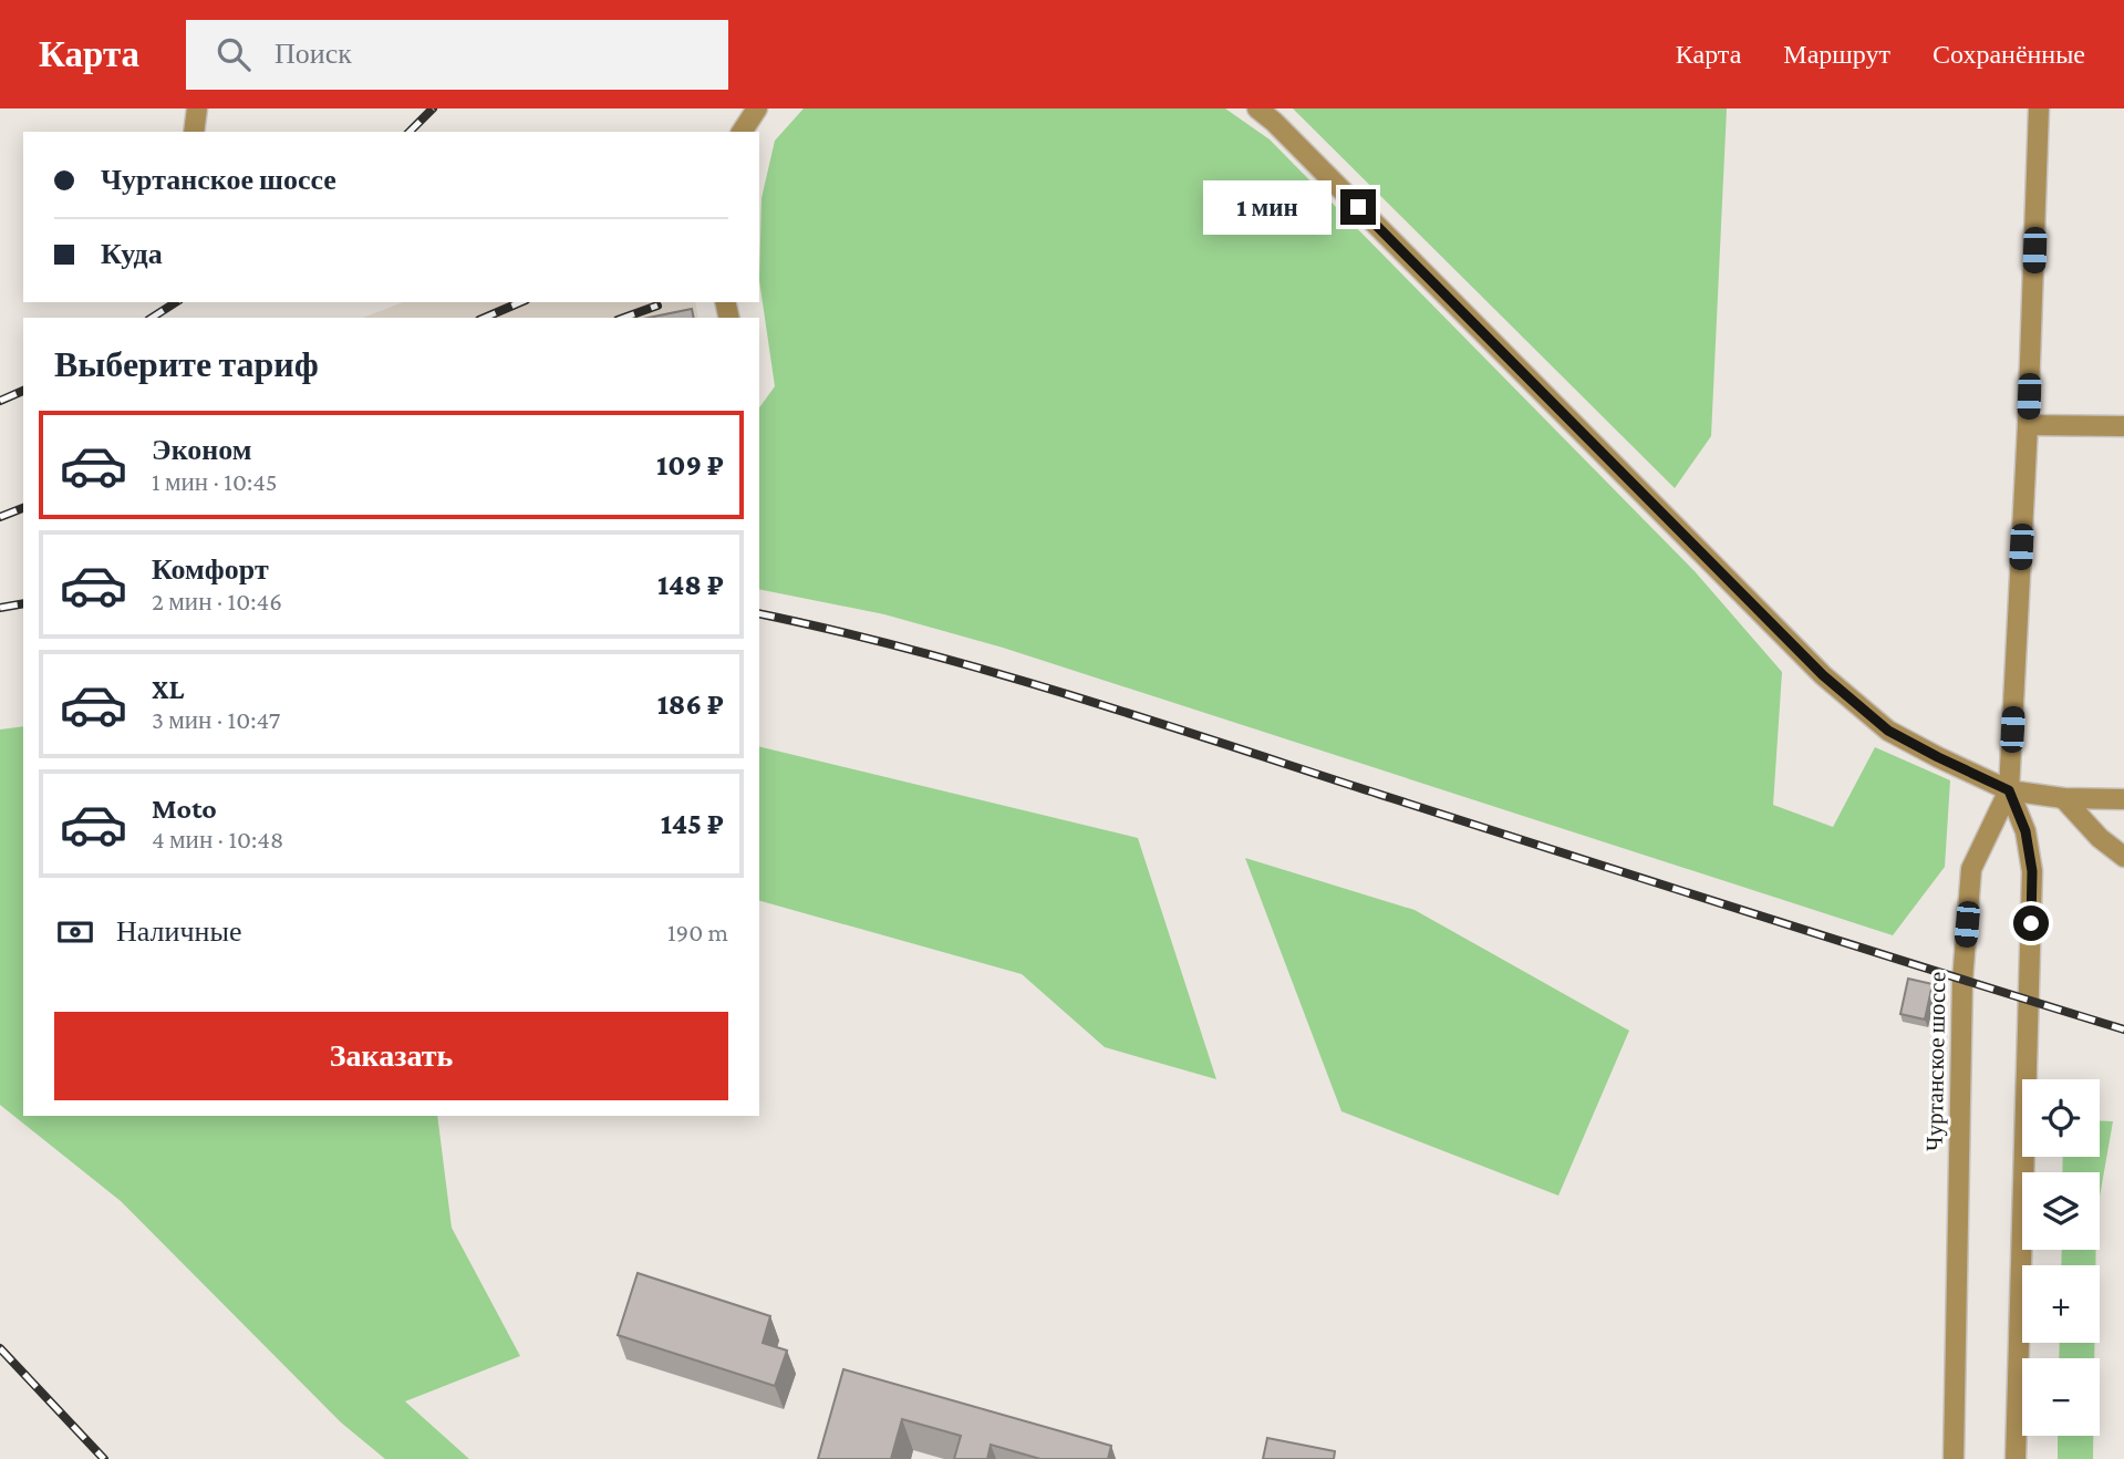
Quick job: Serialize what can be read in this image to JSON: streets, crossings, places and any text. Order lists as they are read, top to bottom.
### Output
{
  "streets": {
    "street": ["Чуртанское шоссе"]
  },
  "page": {
    "header": "Карта",
    "search": "Поиск",
    "nav": ["Карта", "Маршрут", "Сохранённые"],
    "banner": ["Чуртанское шоссе", "Куда"],
    "bubble": "1 мин",
    "heading": "Выберите тариф",
    "list": [
      {
        "name": "Эконом",
        "note": "1 мин · 10:45",
        "value": "109 ₽"
      },
      {
        "name": "Комфорт",
        "note": "2 мин · 10:46",
        "value": "148 ₽"
      },
      {
        "name": "XL",
        "note": "3 мин · 10:47",
        "value": "186 ₽"
      },
      {
        "name": "Moto",
        "note": "4 мин · 10:48",
        "value": "145 ₽"
      }
    ],
    "pay": ["Наличные", "190 m"],
    "buttons": "Заказать",
    "map_buttons": ["+", "−"]
  }
}
